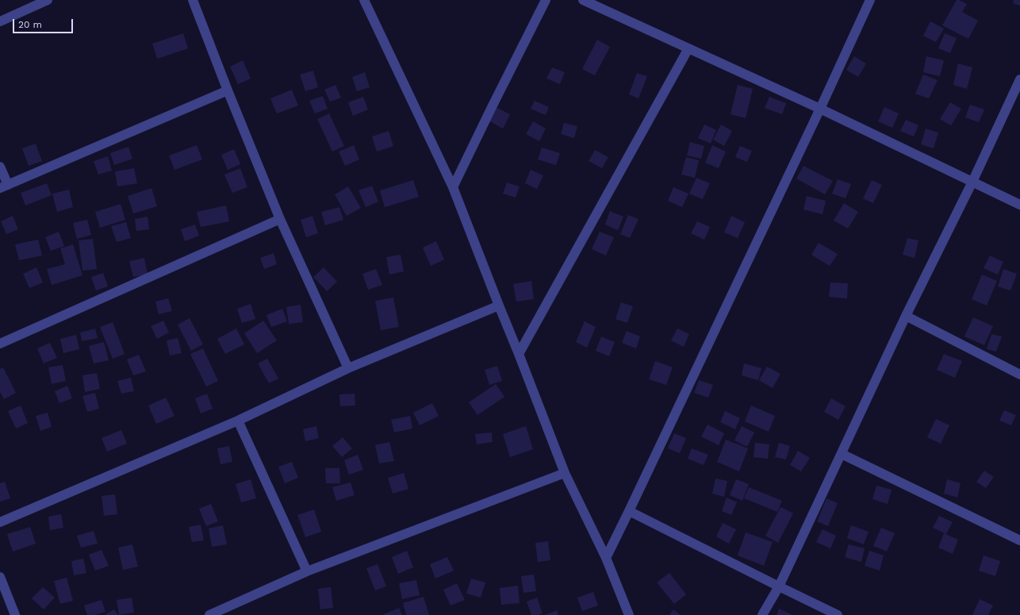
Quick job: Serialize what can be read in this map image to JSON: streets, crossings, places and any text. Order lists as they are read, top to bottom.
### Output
{
  "scale_bar": "20 m"
}
